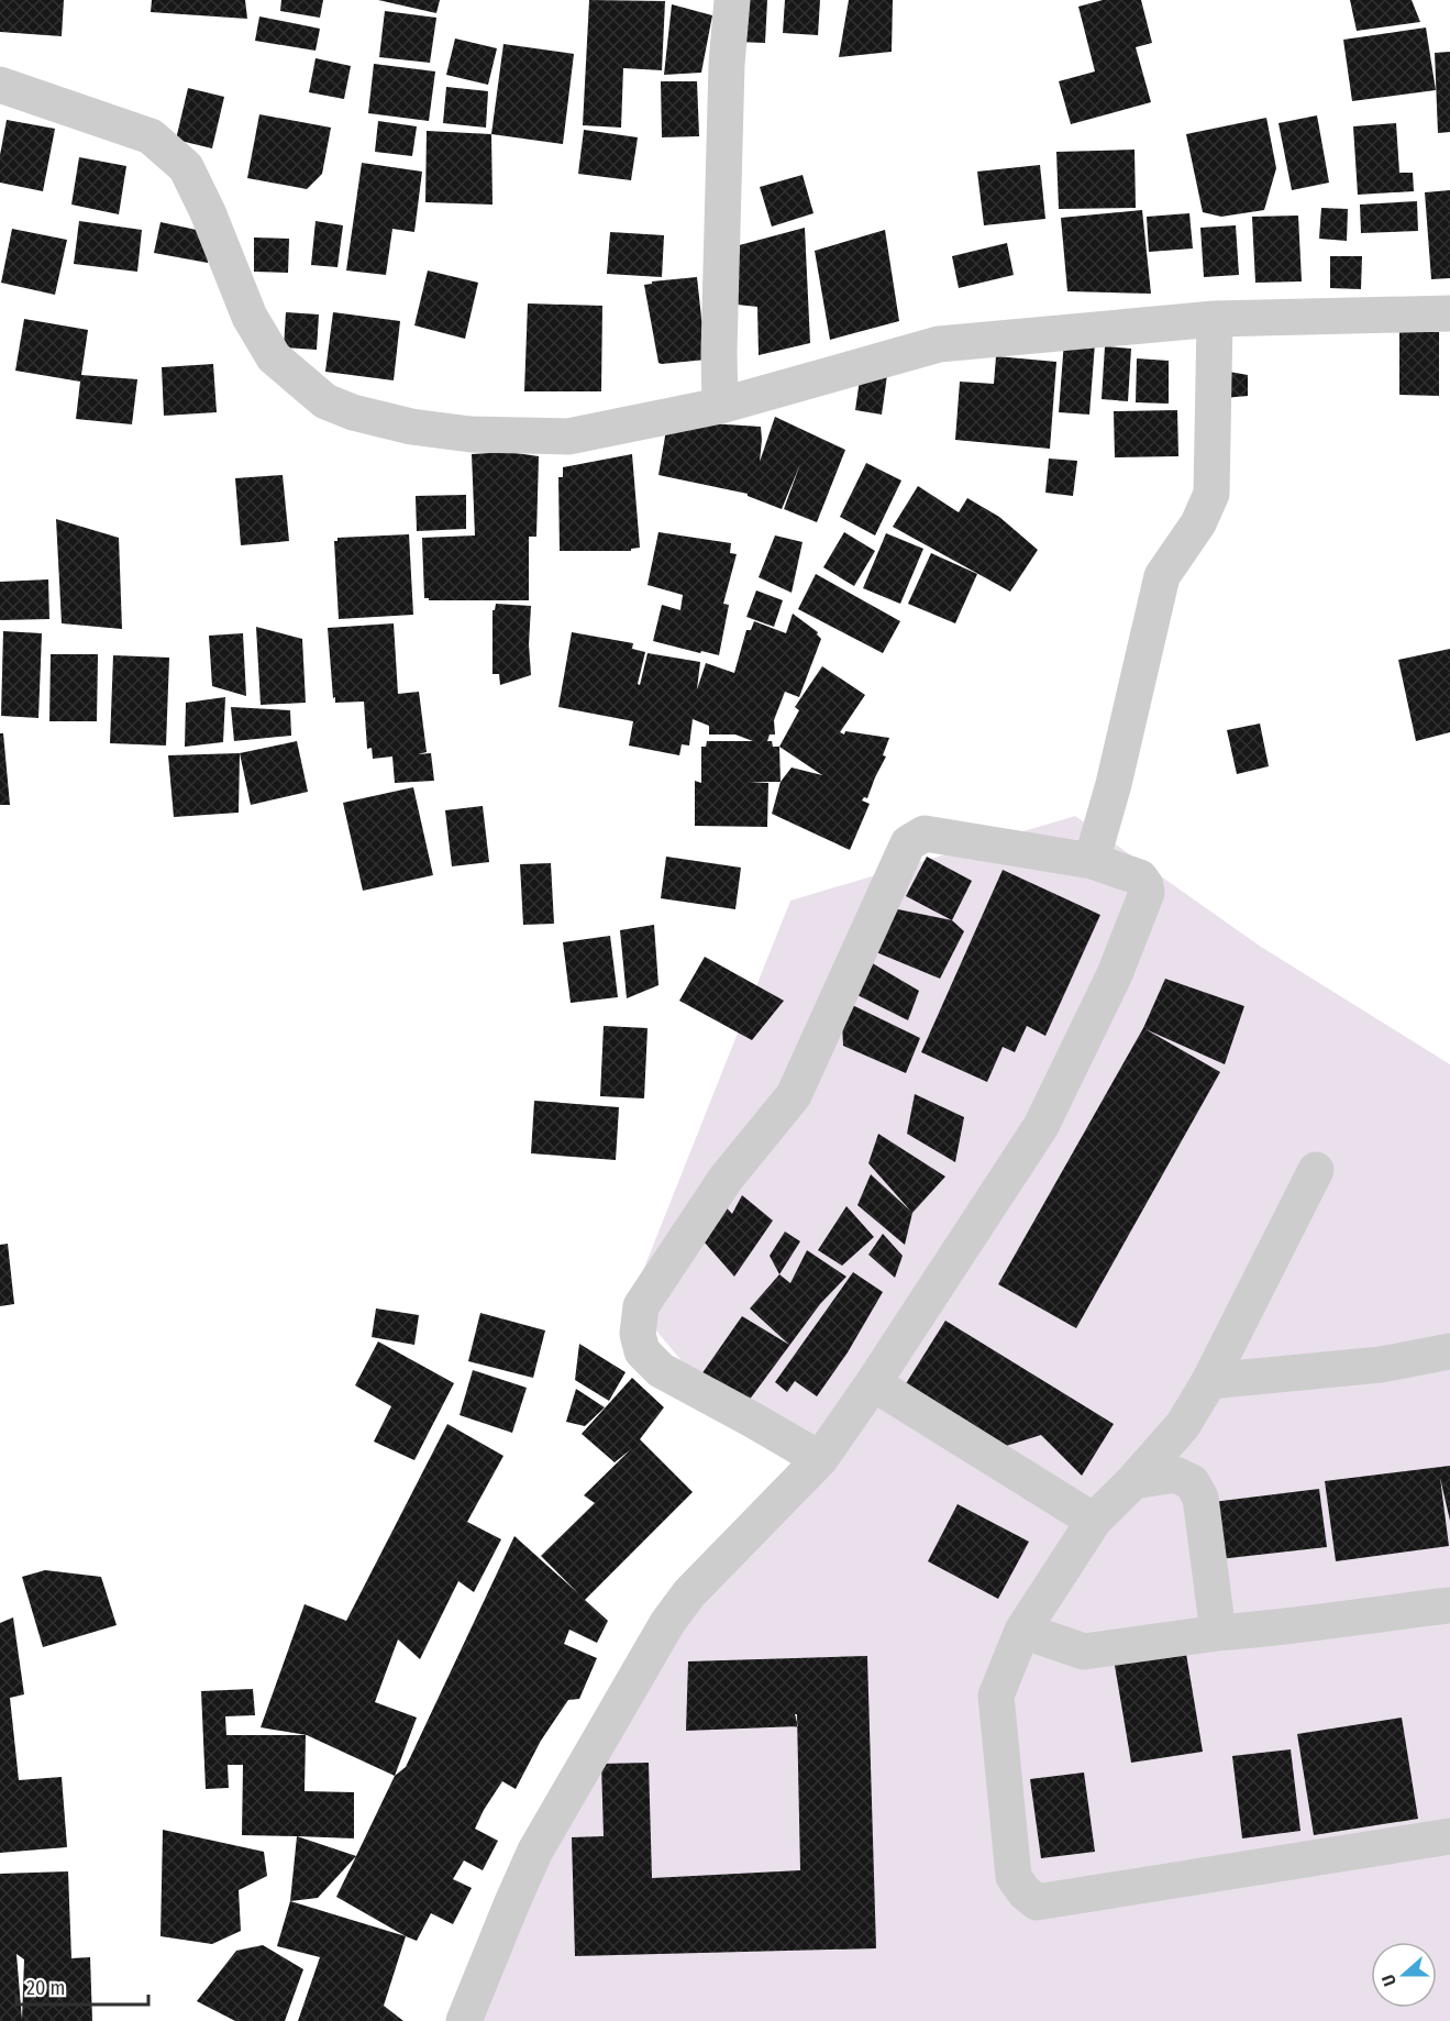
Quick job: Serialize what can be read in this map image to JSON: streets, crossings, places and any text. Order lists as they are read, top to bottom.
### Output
{
  "scale_bar": "20 m",
  "north": "left"
}
